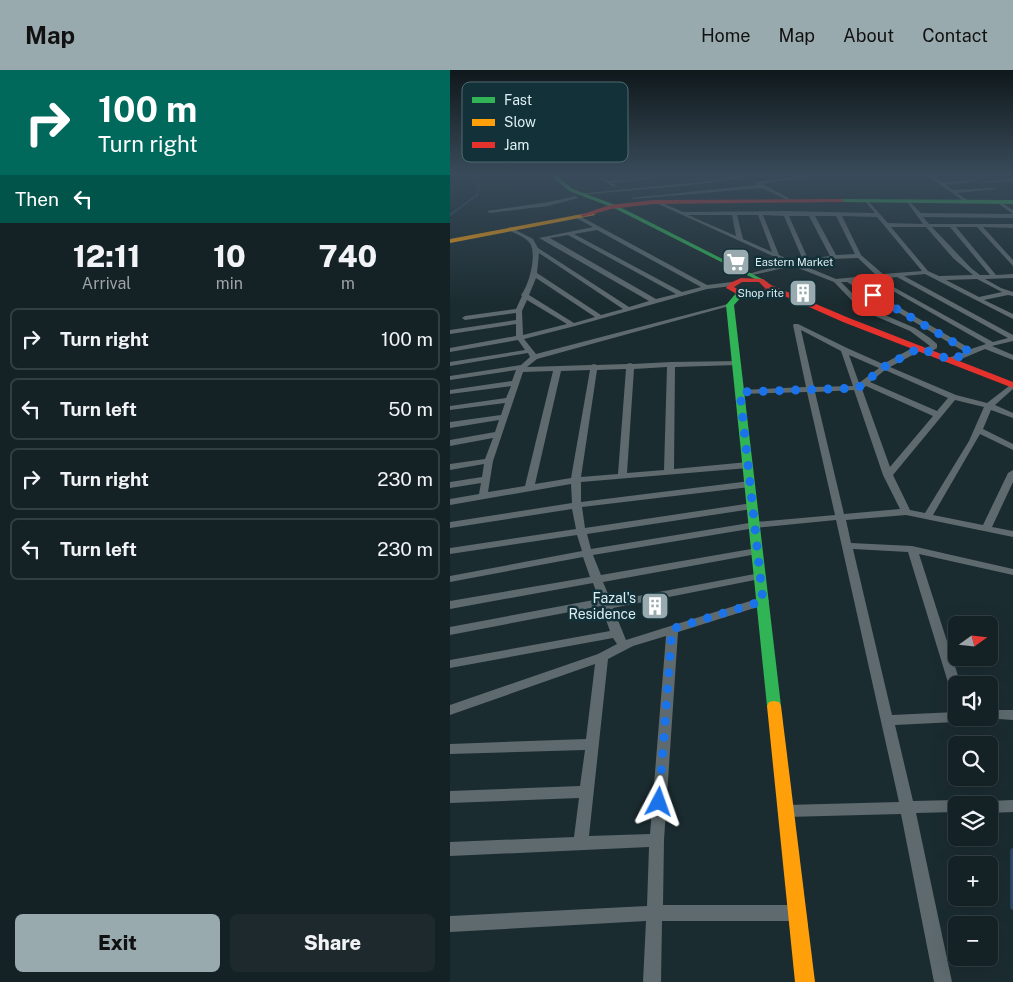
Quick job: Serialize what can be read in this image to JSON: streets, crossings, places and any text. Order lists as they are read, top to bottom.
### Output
{
  "places": {
    "supermarket": ["Eastern Market"],
    "building": ["Shop rite", "Fazal's Residence"]
  },
  "legend": ["Fast", "Slow", "Jam"],
  "north": "right",
  "page": {
    "header": "Map",
    "nav": [
      "Home",
      "Map",
      "About",
      "Contact"
    ],
    "turn": ["100 m", "Turn right"],
    "then": "Then",
    "eta": [
      "12:11",
      "Arrival",
      "10",
      "min",
      "740",
      "m"
    ],
    "list": [
      {
        "name": "Turn right",
        "value": "100 m"
      },
      {
        "name": "Turn left",
        "value": "50 m"
      },
      {
        "name": "Turn right",
        "value": "230 m"
      },
      {
        "name": "Turn left",
        "value": "230 m"
      }
    ],
    "map_buttons": ["+", "−"],
    "buttons": ["Exit", "Share"]
  }
}
